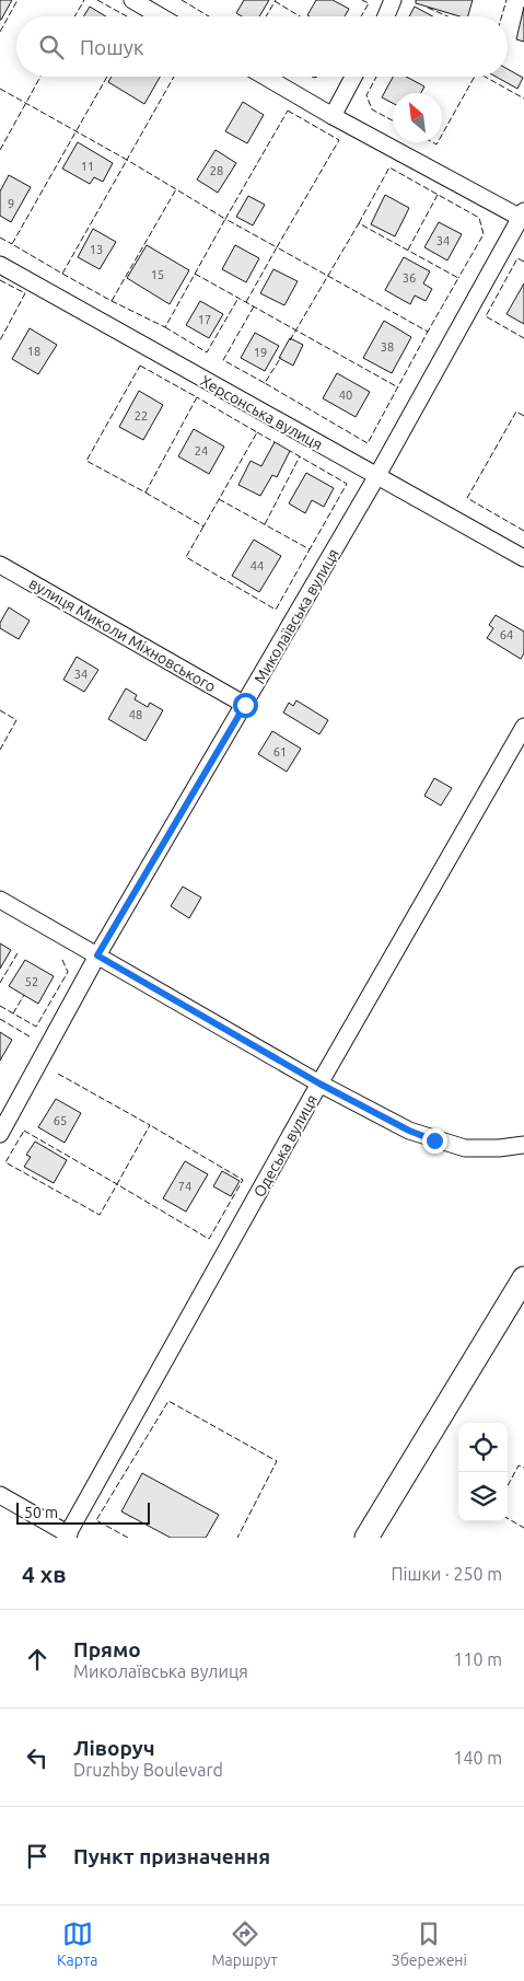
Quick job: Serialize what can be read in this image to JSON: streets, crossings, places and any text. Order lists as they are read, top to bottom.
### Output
{
  "streets": {
    "street": [
      "Херсонська вулиця",
      "Миколаївська вулиця",
      "вулиця Миколи Міхновського",
      "Одеська вулиця"
    ]
  },
  "crossings": [
    ["Херсонська вулиця", "Миколаївська вулиця"],
    ["Миколаївська вулиця", "вулиця Миколи Міхновського"]
  ],
  "house_numbers": [
    "11",
    "28",
    "9",
    "34",
    "13",
    "15",
    "36",
    "17",
    "38",
    "18",
    "19",
    "40",
    "22",
    "24",
    "44",
    "64",
    "34",
    "48",
    "61",
    "52",
    "65",
    "74"
  ],
  "scale_bar": "50 m",
  "north": "top left",
  "page": {
    "search": "Пошук",
    "scale": "50 m",
    "heading": ["4 хв", "Пішки · 250 m"],
    "list": [
      ["Прямо", "Миколаївська вулиця", "110 m"],
      ["Ліворуч", "Druzhby Boulevard", "140 m"],
      "Пункт призначення"
    ],
    "nav": ["Карта", "Маршрут", "Збережені"]
  }
}
